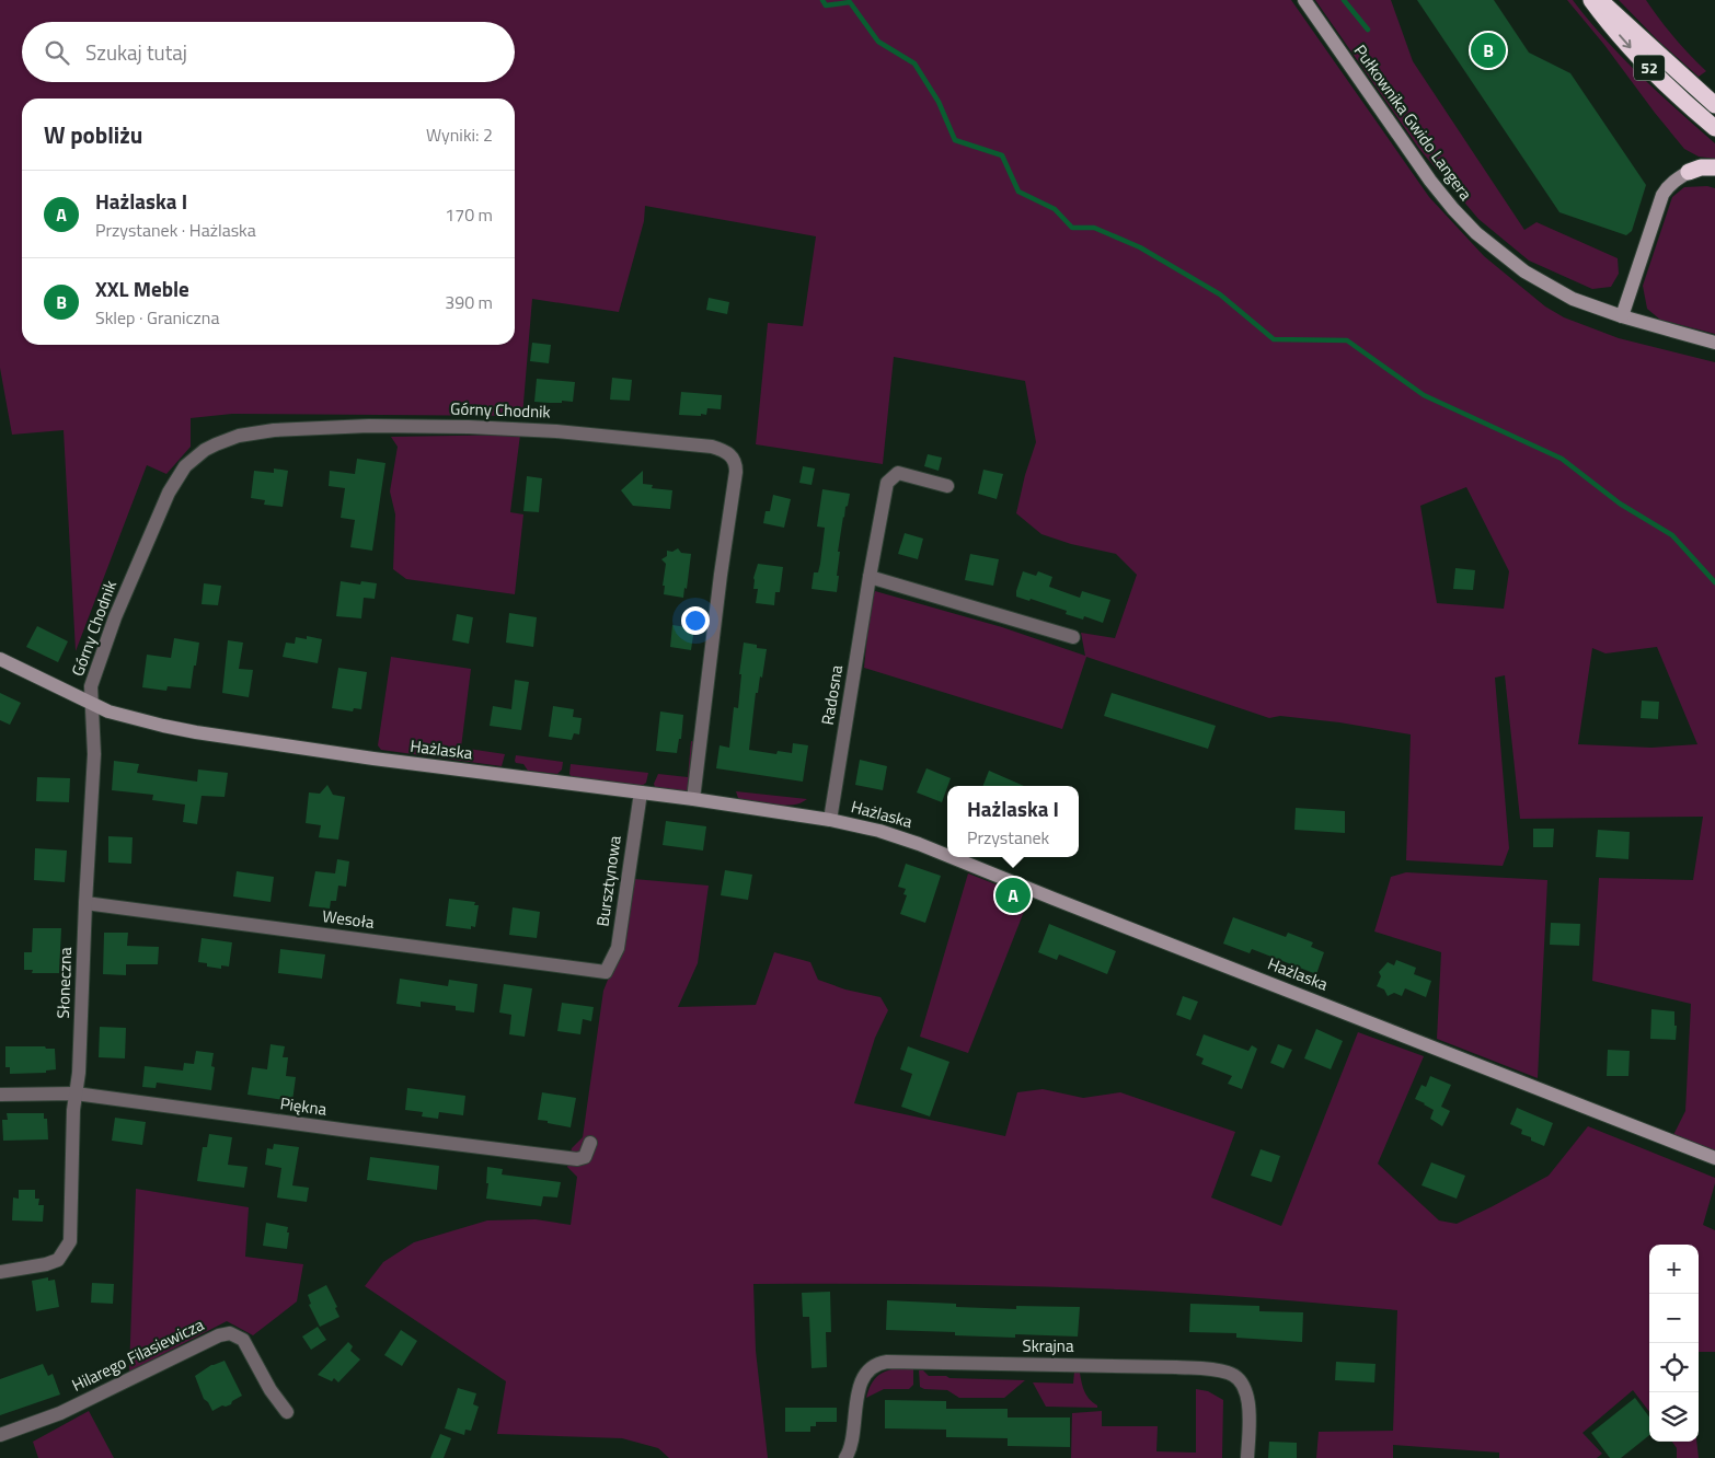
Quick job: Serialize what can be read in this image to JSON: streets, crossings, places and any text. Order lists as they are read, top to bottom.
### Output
{
  "streets": {
    "highway": ["52"],
    "street": [
      "Pułkownika Gwido Langera",
      "Górny Chodnik",
      "Radosna",
      "Hażlaska",
      "Bursztynowa",
      "Wesoła",
      "Słoneczna",
      "Piękna",
      "Skrajna",
      "Hilarego Filasiewicza"
    ]
  },
  "crossings": [
    ["Górny Chodnik", "Hażlaska"],
    ["Górny Chodnik", "Słoneczna"],
    ["Radosna", "Hażlaska"],
    ["Hażlaska", "Bursztynowa"],
    ["Hażlaska", "Słoneczna"],
    ["Bursztynowa", "Wesoła"],
    ["Wesoła", "Słoneczna"],
    ["Słoneczna", "Piękna"]
  ],
  "page": {
    "search": "Szukaj tutaj",
    "pins": ["B", "A"],
    "heading": ["W pobliżu", "Wyniki: 2"],
    "list": [
      {
        "mark": "A",
        "name": "Hażlaska I",
        "note": "Przystanek · Hażlaska",
        "value": "170 m"
      },
      {
        "mark": "B",
        "name": "XXL Meble",
        "note": "Sklep · Graniczna",
        "value": "390 m"
      }
    ],
    "popup": ["Hażlaska I", "Przystanek"],
    "map_buttons": ["+", "−"]
  }
}
